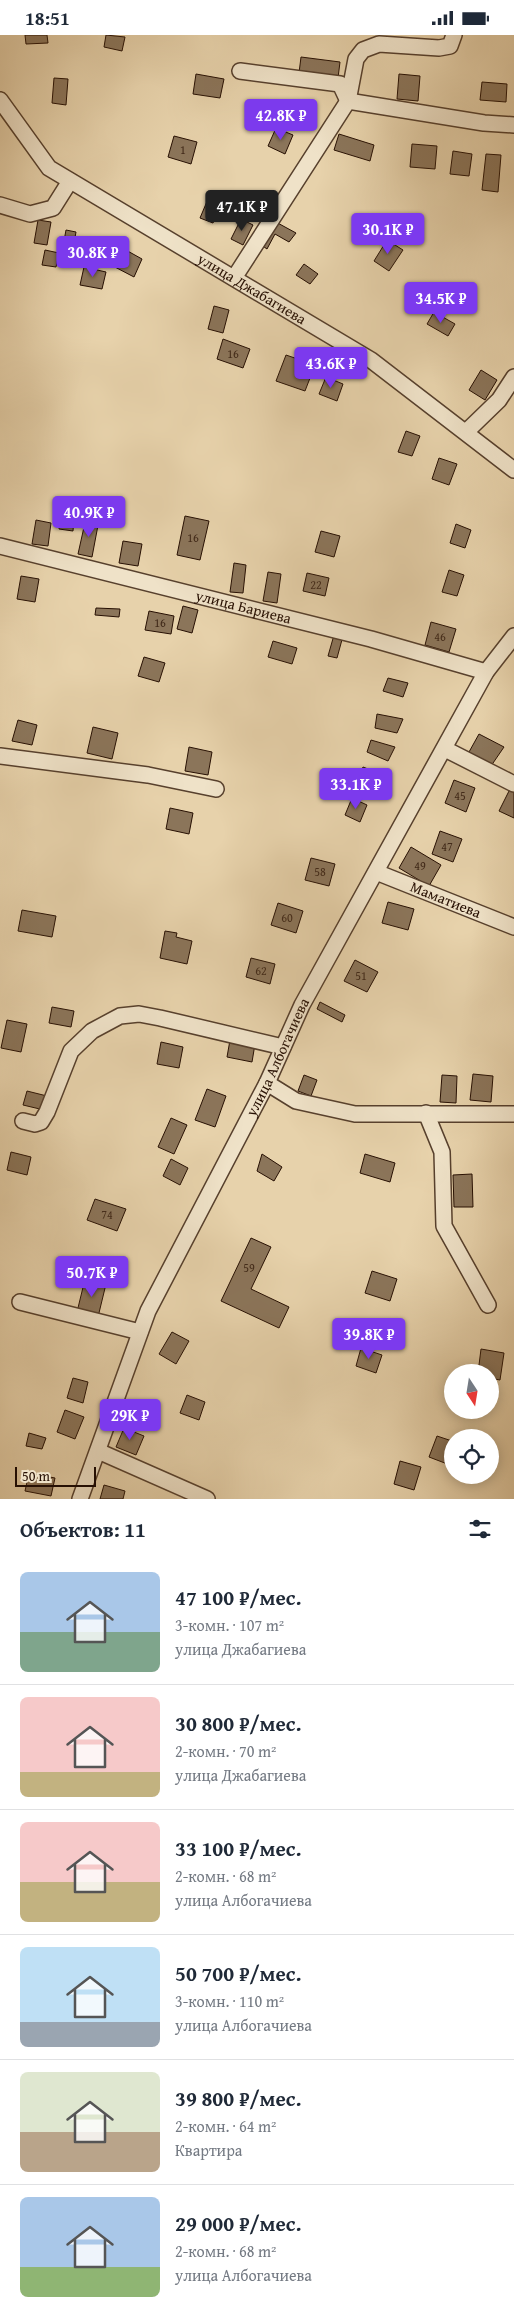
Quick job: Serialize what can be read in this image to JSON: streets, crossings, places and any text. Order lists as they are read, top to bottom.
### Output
{
  "streets": {
    "street": [
      "улица Джабагиева",
      "улица Бариева",
      "Маматиева",
      "улица Албогачиева"
    ]
  },
  "crossings": [
    ["улица Бариева", "улица Албогачиева"],
    ["Маматиева", "улица Албогачиева"]
  ],
  "house_numbers": [
    "1",
    "16",
    "16",
    "22",
    "16",
    "46",
    "45",
    "47",
    "49",
    "58",
    "60",
    "62",
    "51",
    "74",
    "59"
  ],
  "scale_bar": "50 m",
  "north": "bottom",
  "page": {
    "status": "18:51",
    "price": [
      "42.8K ₽",
      "47.1K ₽",
      "30.1K ₽",
      "30.8K ₽",
      "34.5K ₽",
      "43.6K ₽",
      "40.9K ₽",
      "33.1K ₽",
      "50.7K ₽",
      "39.8K ₽",
      "29K ₽"
    ],
    "scale": "50 m",
    "heading": "Объектов: 11",
    "list": [
      {
        "name": "47 100 ₽/мес.",
        "note": "3-комн. · 107 m² · улица Джабагиева"
      },
      {
        "name": "30 800 ₽/мес.",
        "note": "2-комн. · 70 m² · улица Джабагиева"
      },
      {
        "name": "33 100 ₽/мес.",
        "note": "2-комн. · 68 m² · улица Албогачиева"
      },
      {
        "name": "50 700 ₽/мес.",
        "note": "3-комн. · 110 m² · улица Албогачиева"
      },
      {
        "name": "39 800 ₽/мес.",
        "note": "2-комн. · 64 m² · Квартира"
      },
      {
        "name": "29 000 ₽/мес.",
        "note": "2-комн. · 68 m² · улица Албогачиева"
      }
    ]
  }
}
